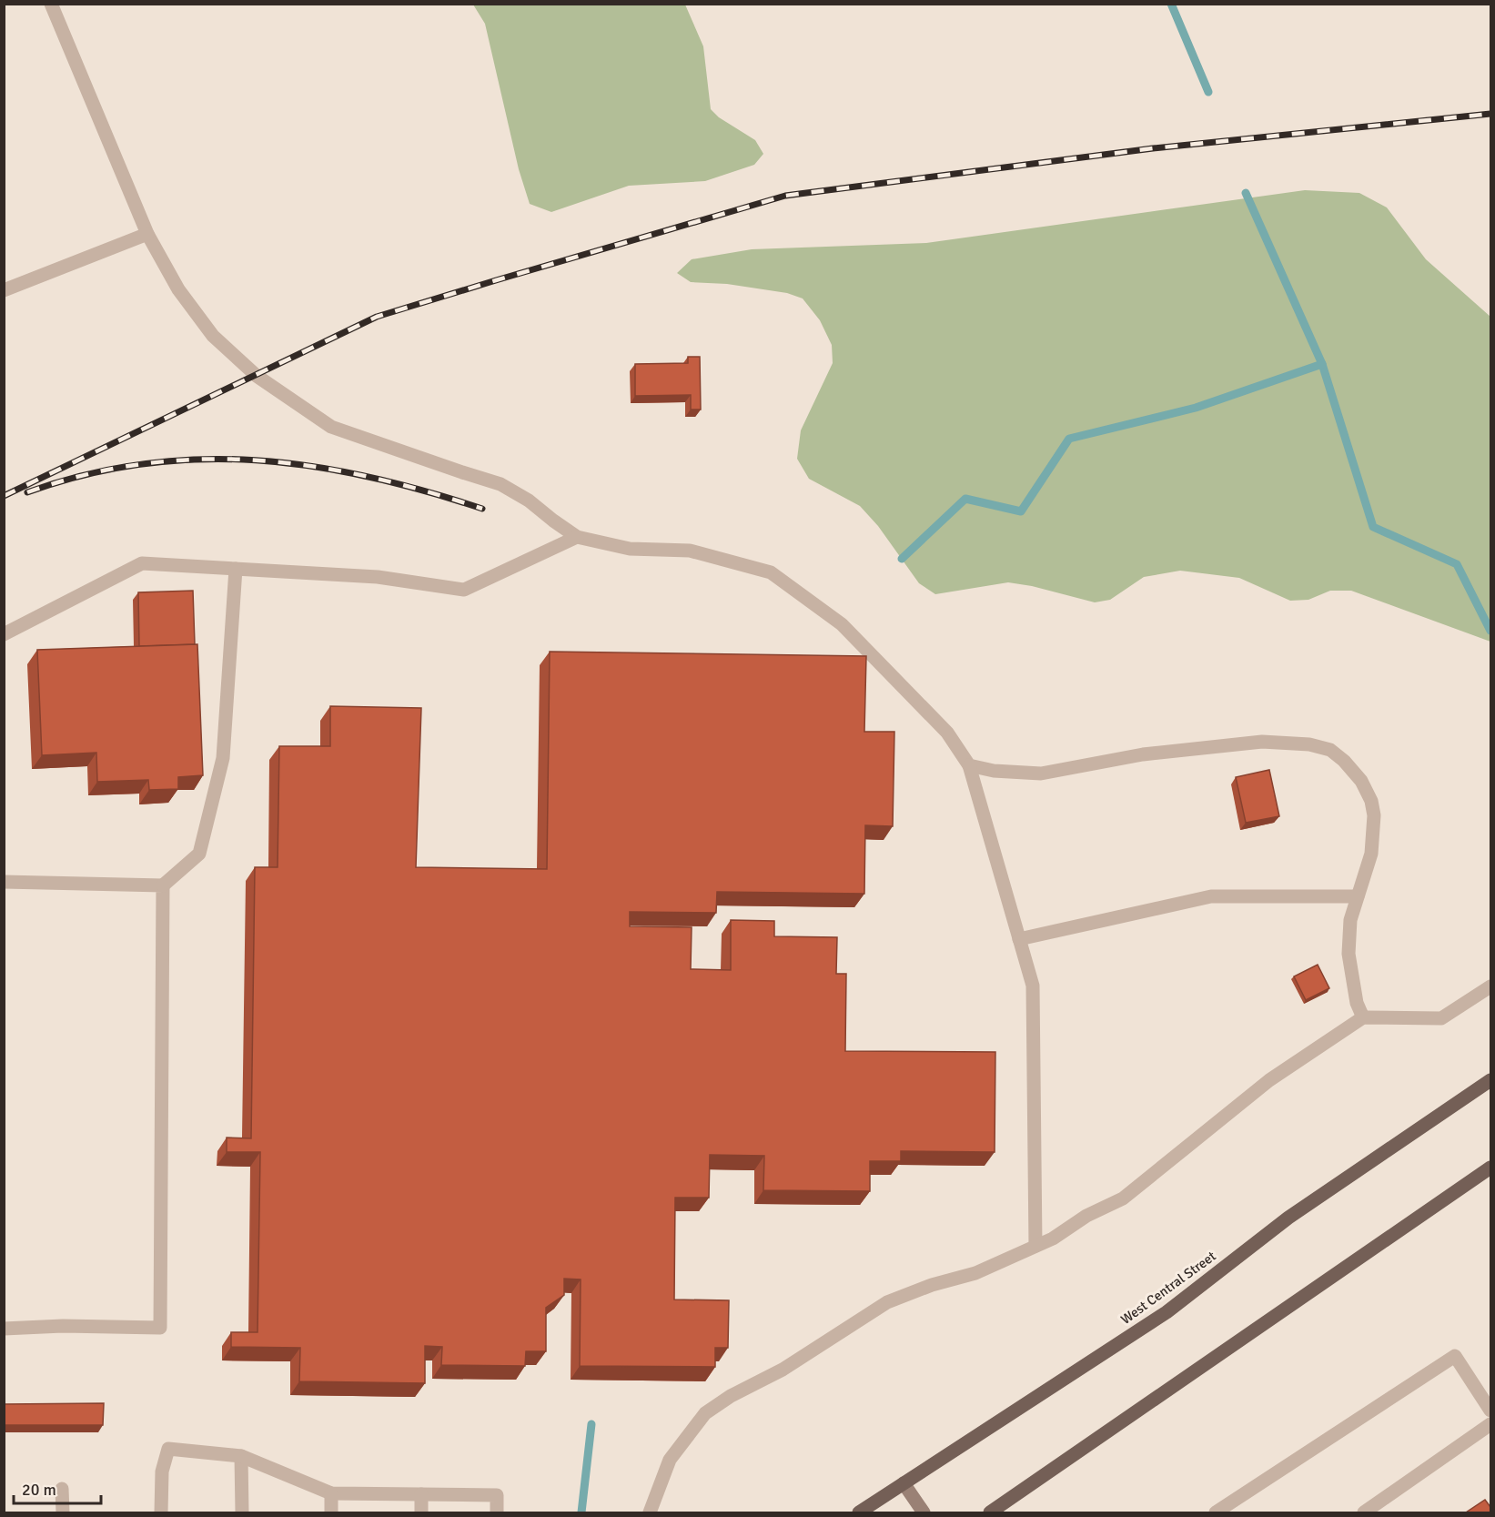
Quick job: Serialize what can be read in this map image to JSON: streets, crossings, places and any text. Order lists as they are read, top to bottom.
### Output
{
  "streets": {
    "main road": ["West Central Street"]
  },
  "scale_bar": "20 m"
}
